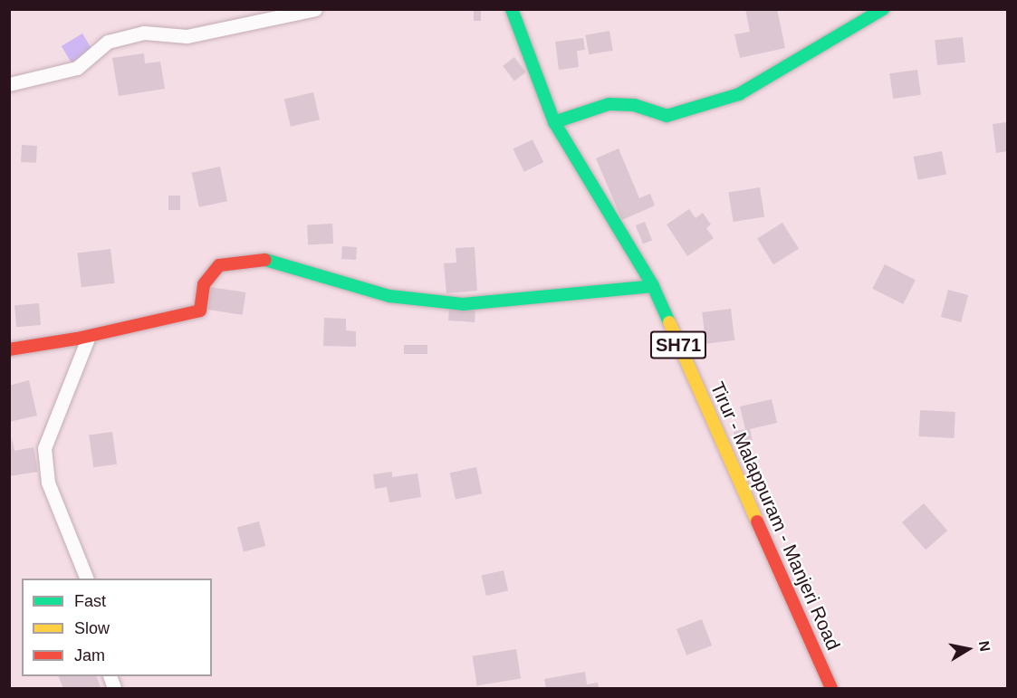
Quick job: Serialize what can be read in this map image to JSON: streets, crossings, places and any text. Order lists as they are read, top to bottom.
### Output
{
  "streets": {
    "street": ["SH71", "Tirur - Malappuram - Manjeri Road"]
  },
  "legend": ["Fast", "Slow", "Jam"],
  "north": "right"
}
